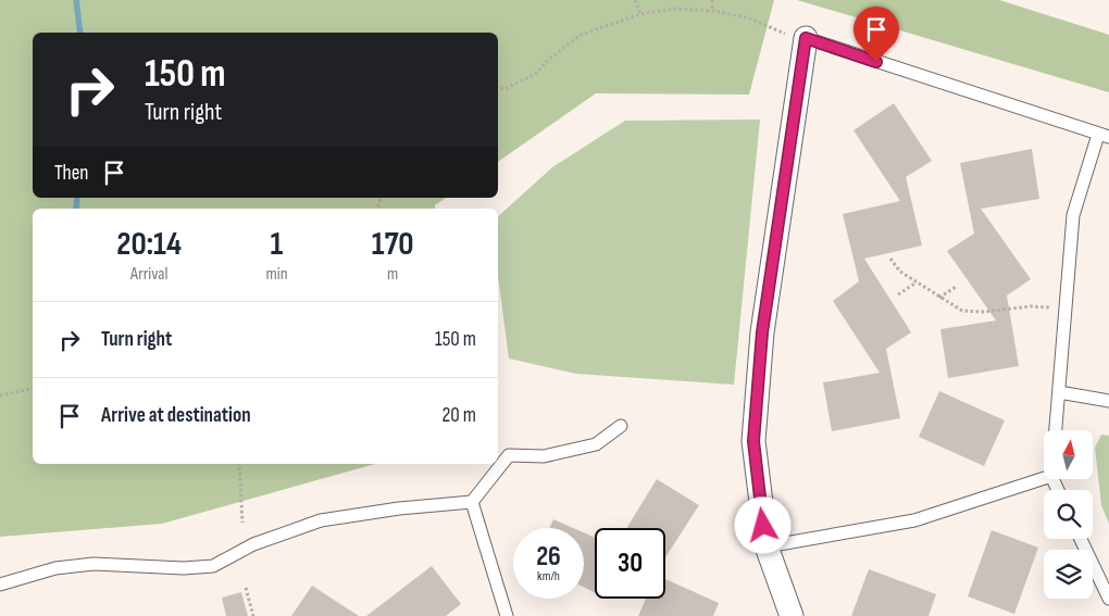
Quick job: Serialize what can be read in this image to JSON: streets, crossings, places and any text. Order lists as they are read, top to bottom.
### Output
{
  "north": "top",
  "page": {
    "turn": ["150 m", "Turn right"],
    "then": "Then",
    "eta": [
      "20:14",
      "Arrival",
      "1",
      "min",
      "170",
      "m"
    ],
    "list": [
      {
        "name": "Turn right",
        "value": "150 m"
      },
      {
        "name": "Arrive at destination",
        "value": "20 m"
      }
    ],
    "speed": "26 km/h",
    "limit": "30"
  }
}
